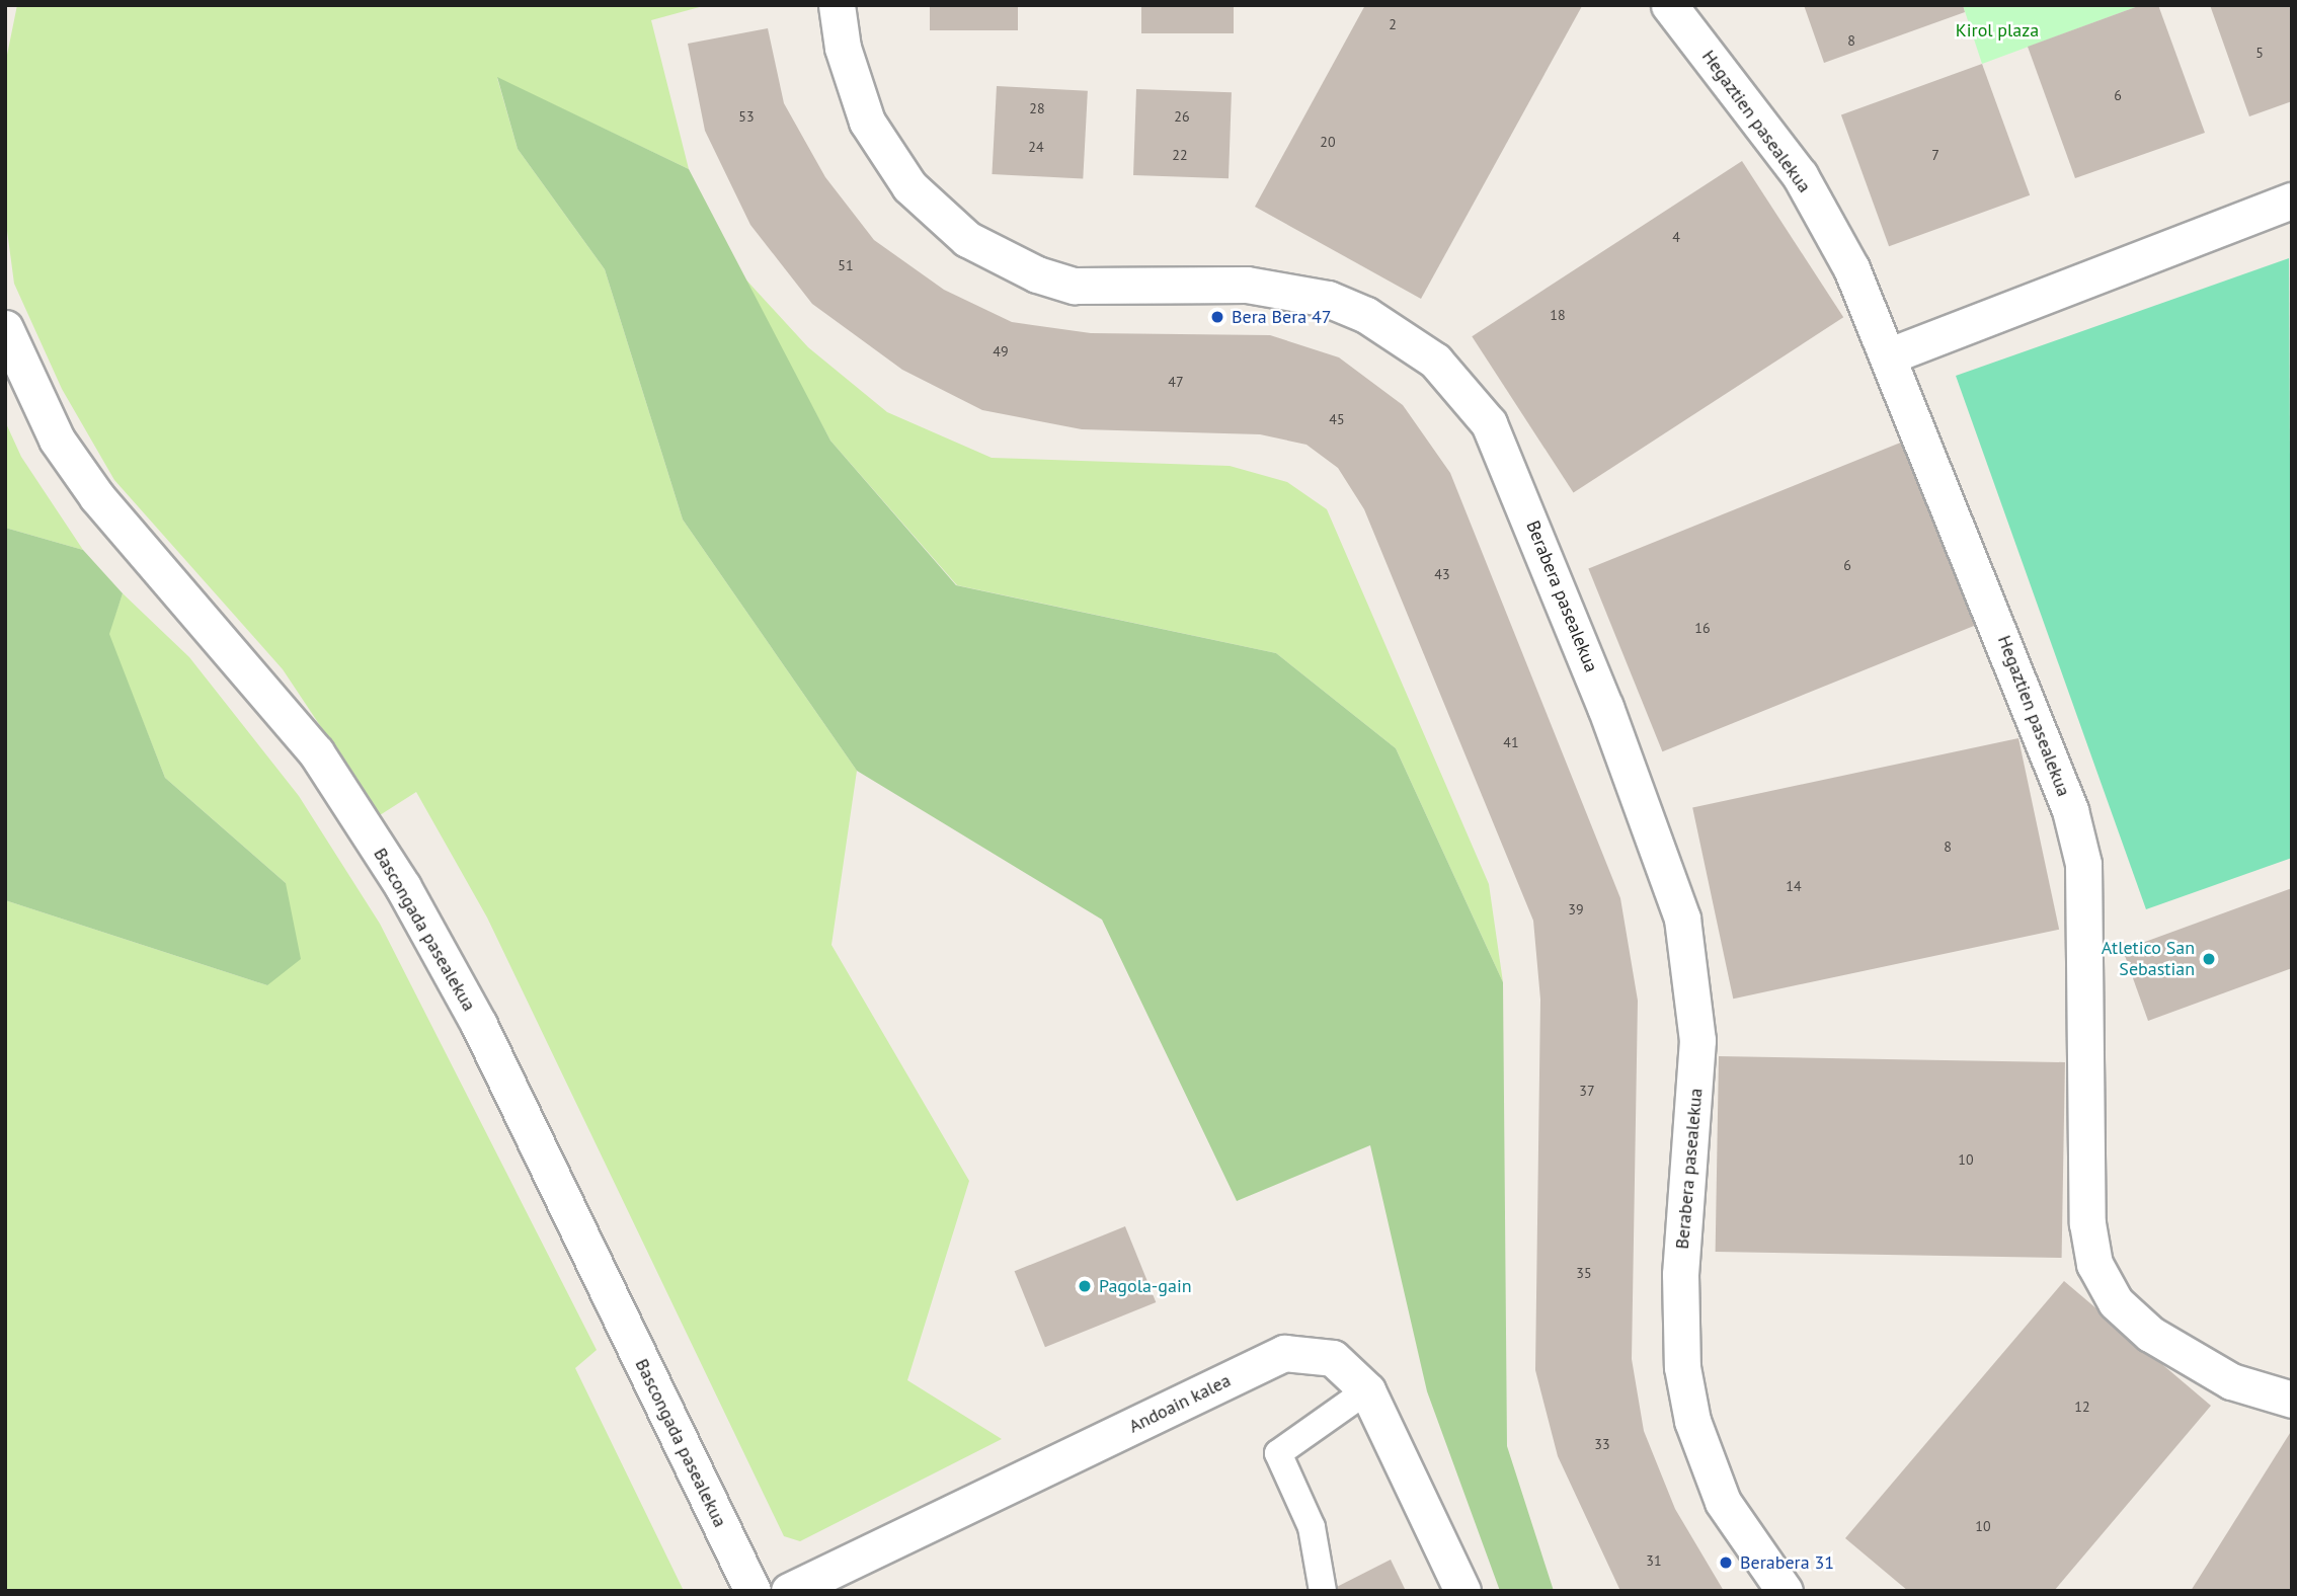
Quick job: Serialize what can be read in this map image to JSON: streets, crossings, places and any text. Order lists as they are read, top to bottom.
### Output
{
  "streets": {
    "street": [
      "Hegaztien pasealekua",
      "Berabera pasealekua",
      "Bascongada pasealekua",
      "Andoain kalea"
    ]
  },
  "parks": ["Kirol plaza"],
  "places": [
    "Bera Bera 47",
    "Atletico San Sebastian",
    "Pagola-gain",
    "Berabera 31"
  ],
  "house_numbers": [
    "2",
    "8",
    "5",
    "6",
    "28",
    "53",
    "26",
    "20",
    "24",
    "22",
    "7",
    "4",
    "51",
    "18",
    "49",
    "47",
    "45",
    "6",
    "43",
    "16",
    "41",
    "8",
    "14",
    "39",
    "37",
    "10",
    "35",
    "12",
    "33",
    "10",
    "31"
  ]
}
